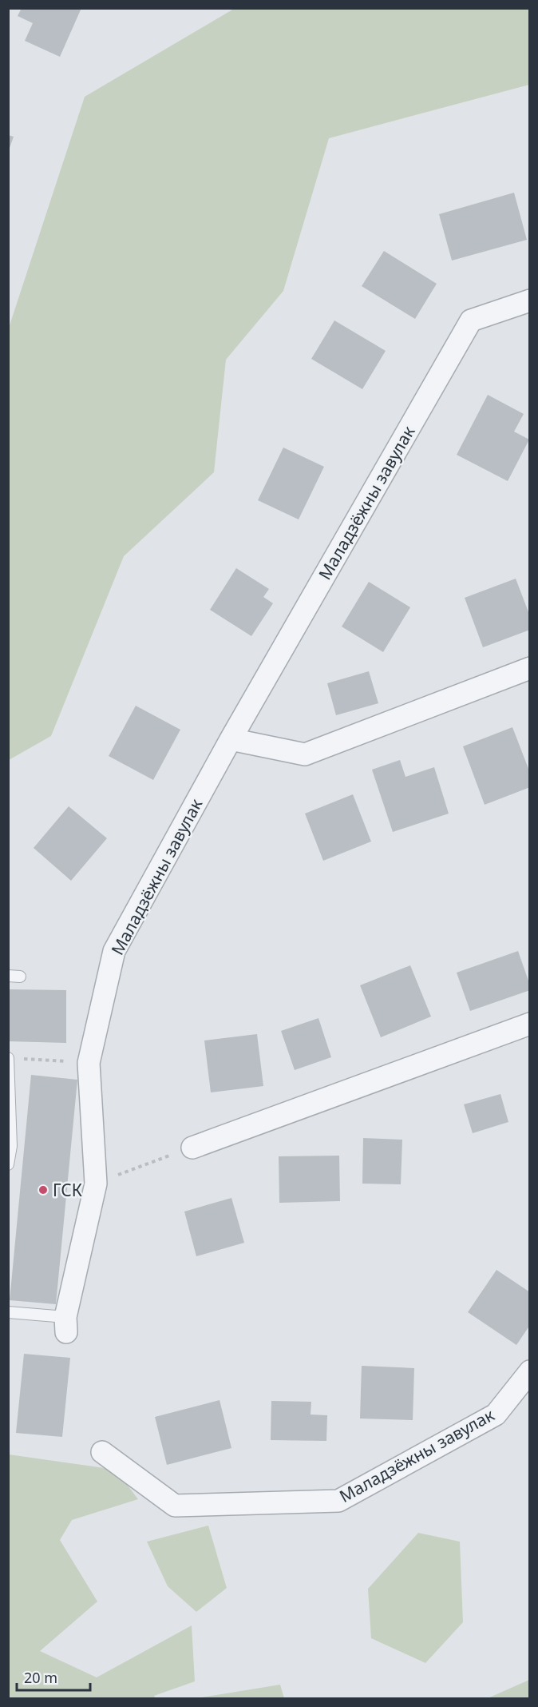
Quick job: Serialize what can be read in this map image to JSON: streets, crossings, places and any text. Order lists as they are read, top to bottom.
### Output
{
  "streets": {
    "street": ["Маладзёжны завулак"]
  },
  "places": ["ГСК"],
  "scale_bar": "20 m"
}
